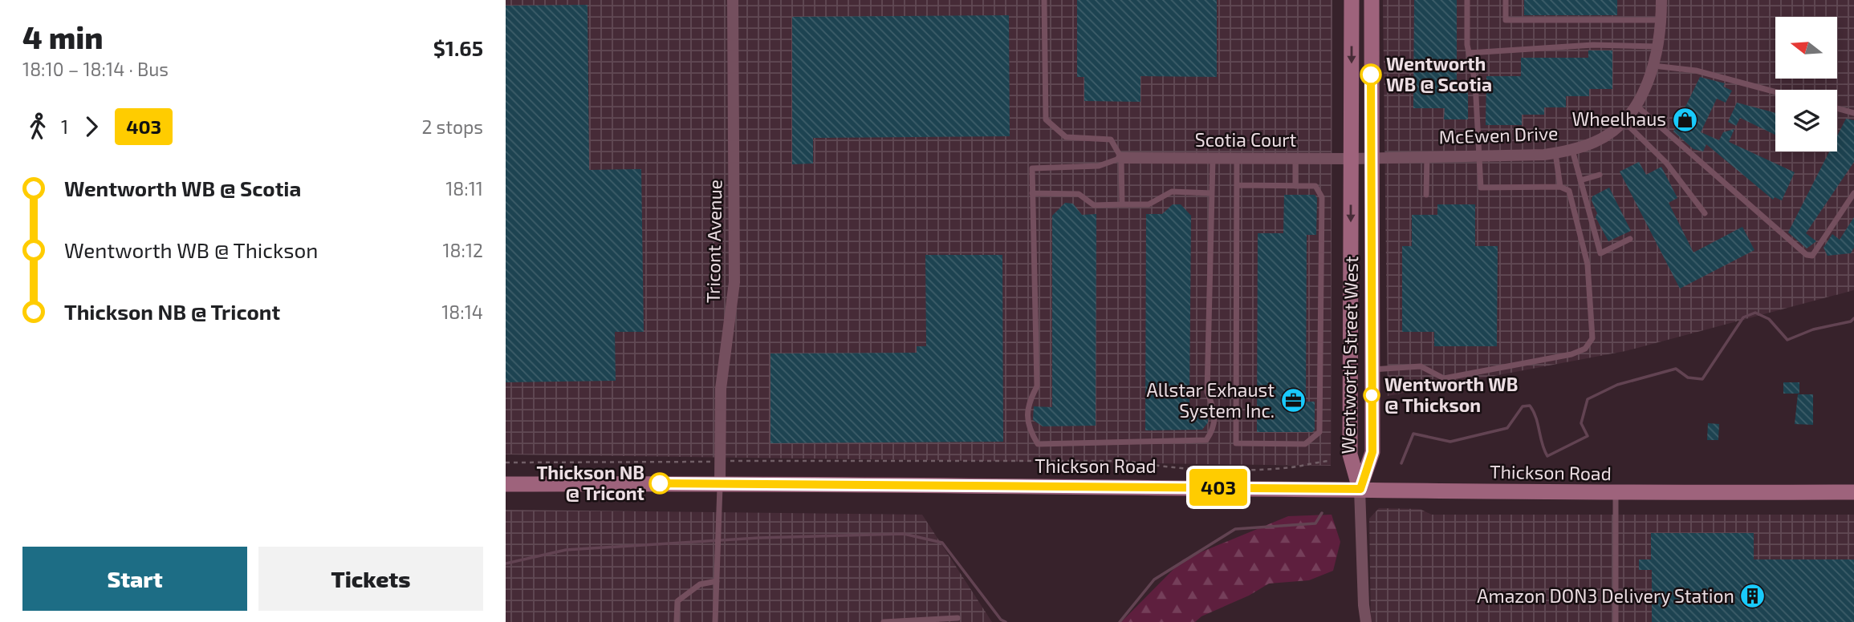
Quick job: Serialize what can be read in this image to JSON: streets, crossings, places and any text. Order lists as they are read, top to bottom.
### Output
{
  "streets": {
    "main road": ["Wentworth Street West", "Thickson Road"],
    "street": ["McEwen Drive", "Scotia Court", "Tricont Avenue"]
  },
  "crossings": [
    ["McEwen Drive", "Scotia Court"],
    ["McEwen Drive", "Wentworth Street West"],
    ["Scotia Court", "Wentworth Street West"],
    ["Tricont Avenue", "Thickson Road"],
    ["Wentworth Street West", "Thickson Road"]
  ],
  "places": {
    "other": ["Wentworth WB @ Scotia", "Wentworth WB @ Thickson", "Thickson NB @ Tricont"],
    "shop": ["Wheelhaus"],
    "office": ["Allstar Exhaust System Inc."],
    "building": ["Amazon DON3 Delivery Station"]
  },
  "lines": ["bus line 403"],
  "north": "left",
  "page": {
    "heading": ["4 min", "18:10 – 18:14 · Bus", "$1.65"],
    "on_map": "403",
    "legs": ["1", "403", "2 stops"],
    "list": [
      {
        "name": "Wentworth WB @ Scotia",
        "value": "18:11"
      },
      {
        "name": "Wentworth WB @ Thickson",
        "value": "18:12"
      },
      {
        "name": "Thickson NB @ Tricont",
        "value": "18:14"
      }
    ],
    "buttons": ["Start", "Tickets"]
  }
}
